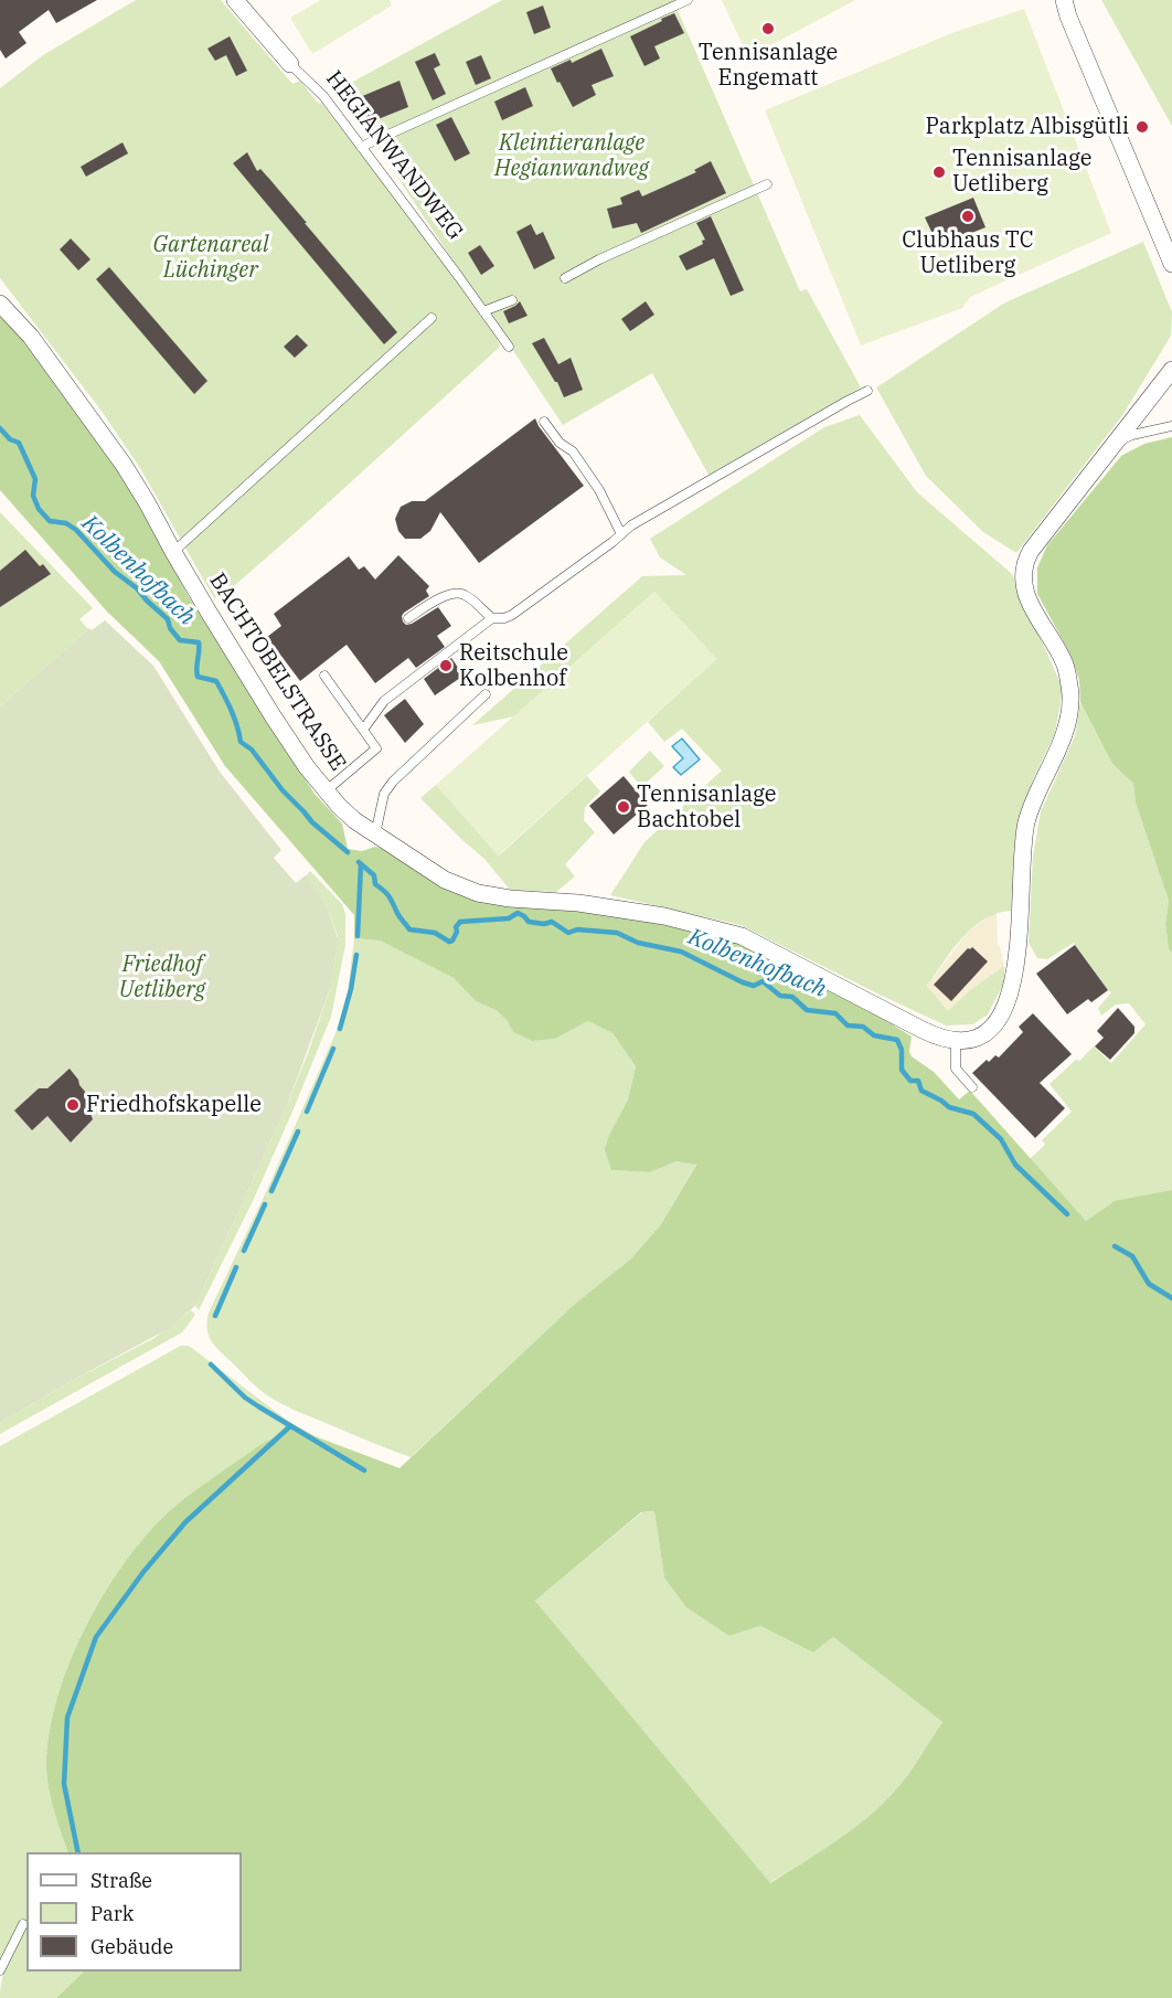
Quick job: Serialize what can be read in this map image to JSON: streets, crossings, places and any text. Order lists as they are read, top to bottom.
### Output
{
  "streets": {
    "street": ["HEGIANWANDWEG", "BACHTOBELSTRASSE"]
  },
  "water": ["Kolbenhofbach"],
  "parks": ["Kleintieranlage Hegianwandweg", "Gartenareal Lüchinger", "Friedhof Uetliberg"],
  "places": [
    "Tennisanlage Engematt",
    "Parkplatz Albisgütli",
    "Tennisanlage Uetliberg",
    "Clubhaus TC Uetliberg",
    "Reitschule Kolbenhof",
    "Tennisanlage Bachtobel",
    "Friedhofskapelle"
  ],
  "legend": ["Straße", "Park", "Gebäude"]
}
